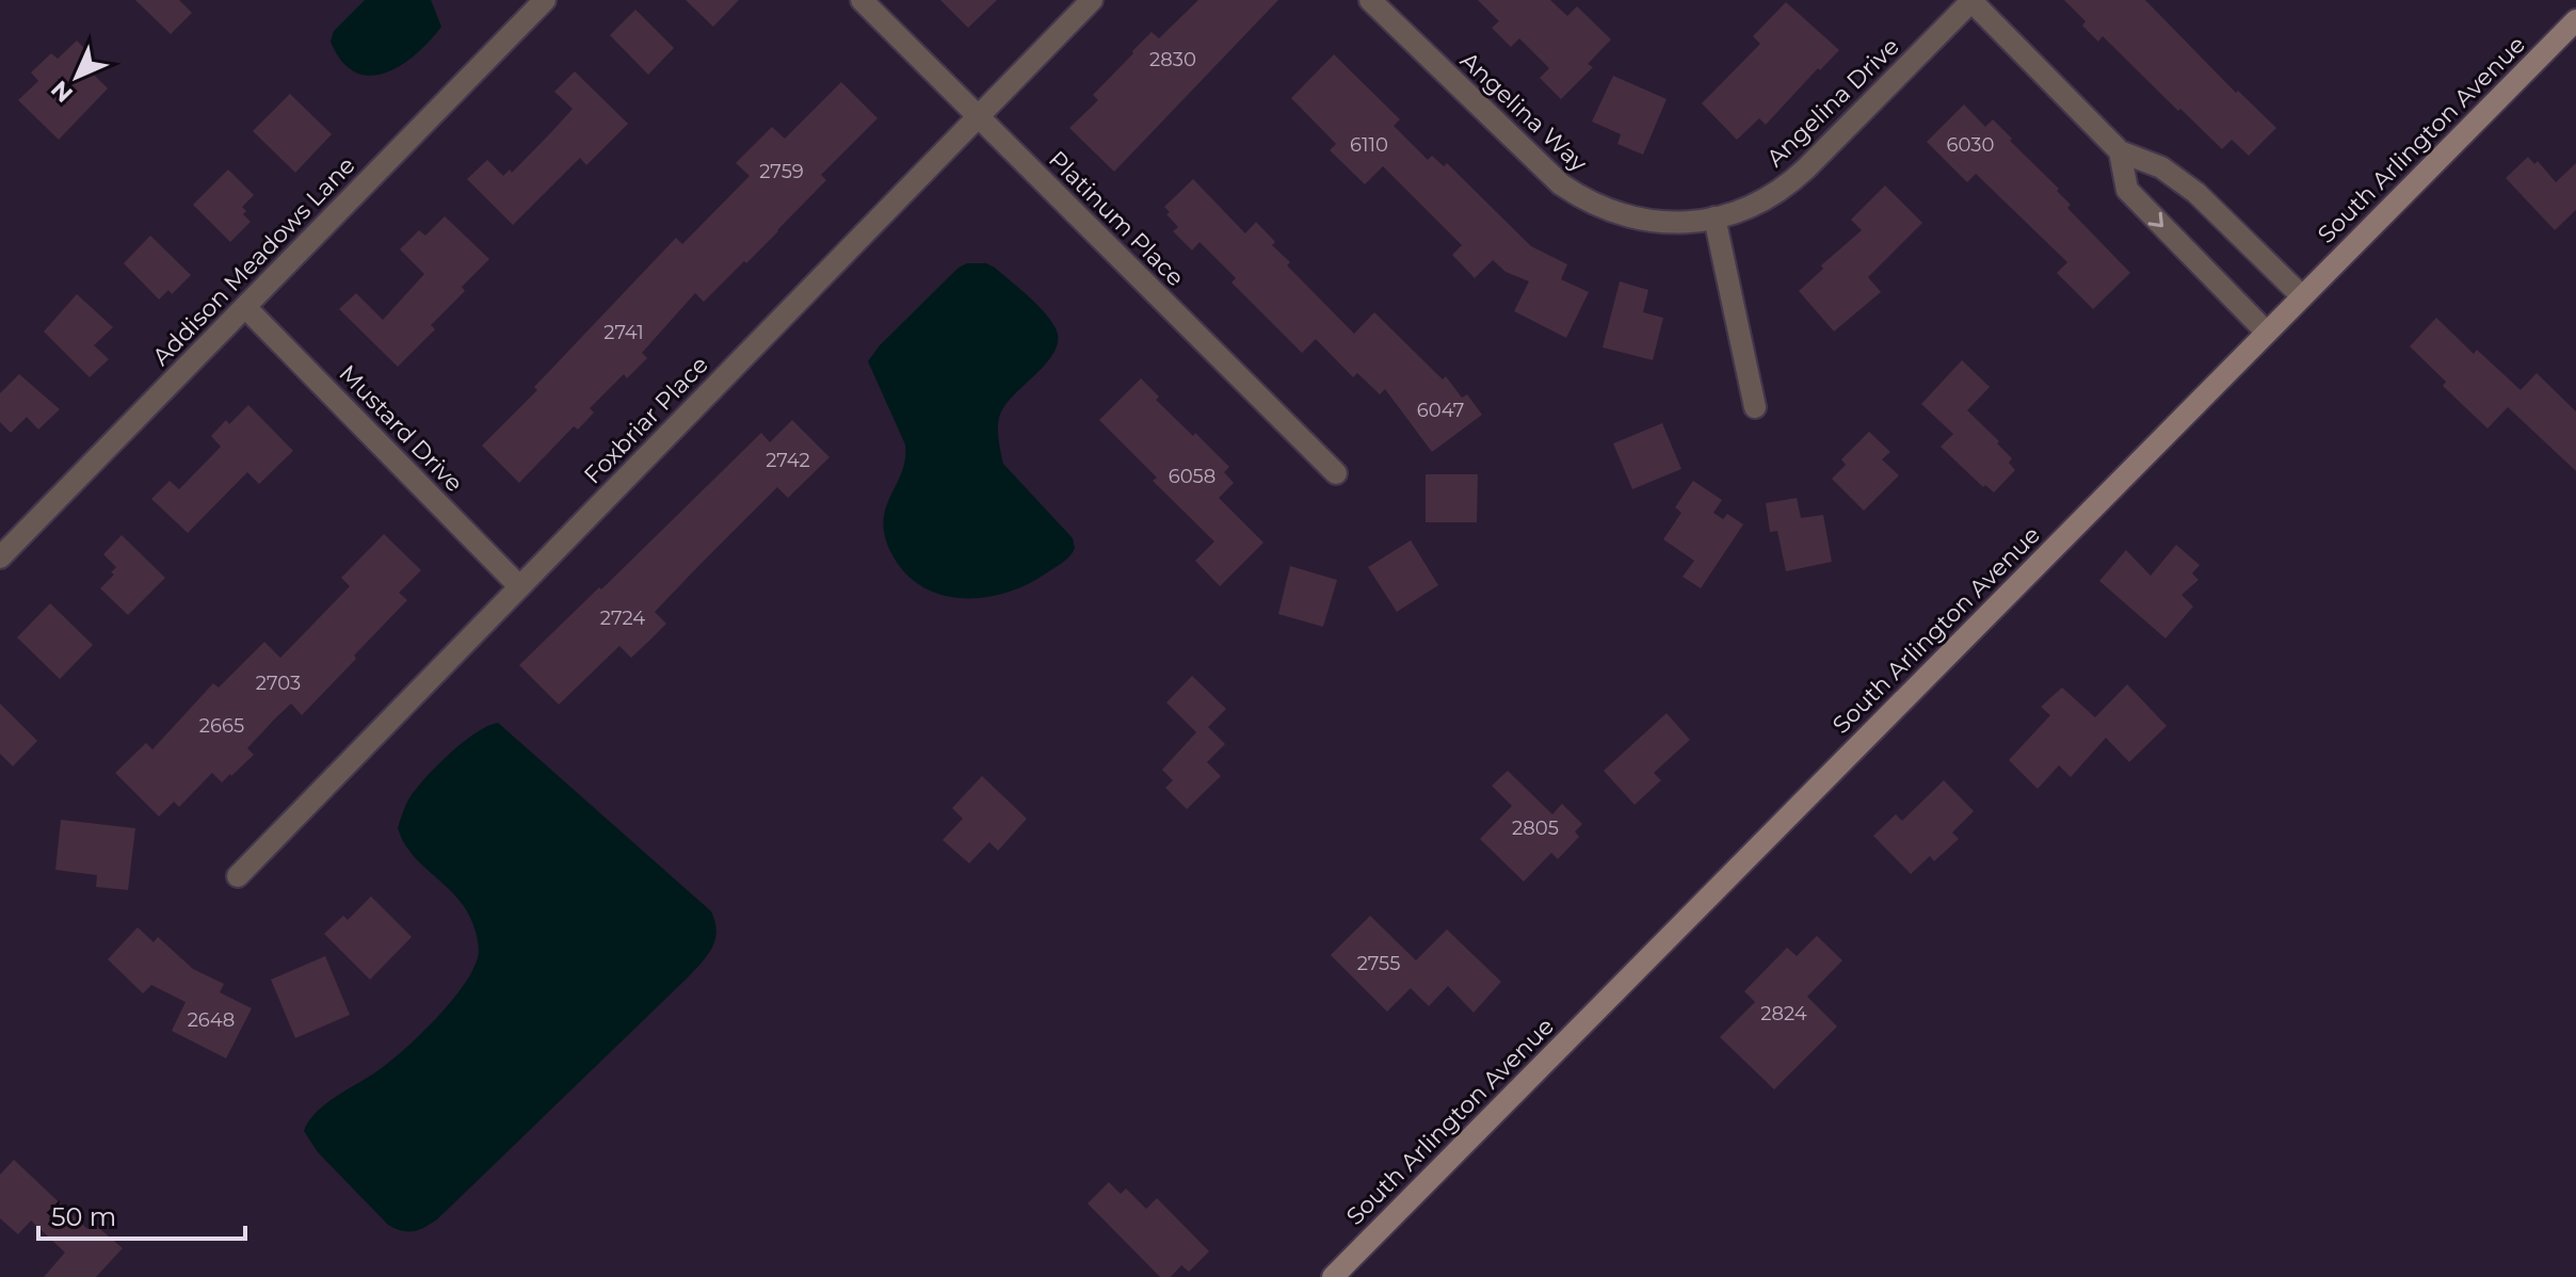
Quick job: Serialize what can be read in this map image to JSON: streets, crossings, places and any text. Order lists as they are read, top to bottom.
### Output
{
  "streets": {
    "main road": ["South Arlington Avenue"],
    "street": [
      "Angelina Drive",
      "Angelina Way",
      "Platinum Place",
      "Addison Meadows Lane",
      "Foxbriar Place",
      "Mustard Drive"
    ]
  },
  "crossings": [
    ["Angelina Drive", "Angelina Way"],
    ["Platinum Place", "Foxbriar Place"],
    ["Addison Meadows Lane", "Mustard Drive"],
    ["Foxbriar Place", "Mustard Drive"]
  ],
  "house_numbers": [
    "2830",
    "6110",
    "6030",
    "2759",
    "2741",
    "6047",
    "2742",
    "6058",
    "2724",
    "2703",
    "2665",
    "2805",
    "2755",
    "2824",
    "2648"
  ],
  "scale_bar": "50 m",
  "north": "bottom left"
}
